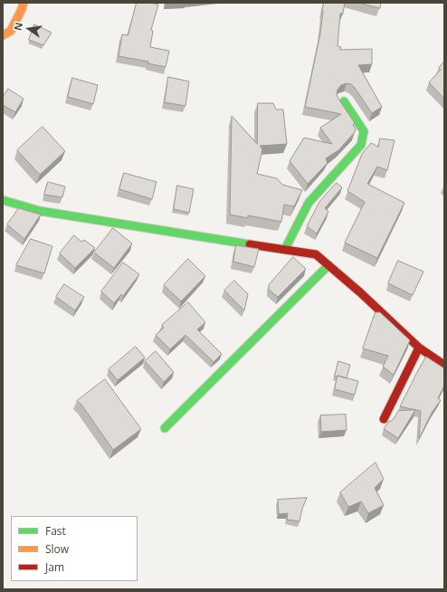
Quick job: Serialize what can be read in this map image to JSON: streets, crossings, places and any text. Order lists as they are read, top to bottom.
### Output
{
  "legend": ["Fast", "Slow", "Jam"],
  "north": "left"
}
